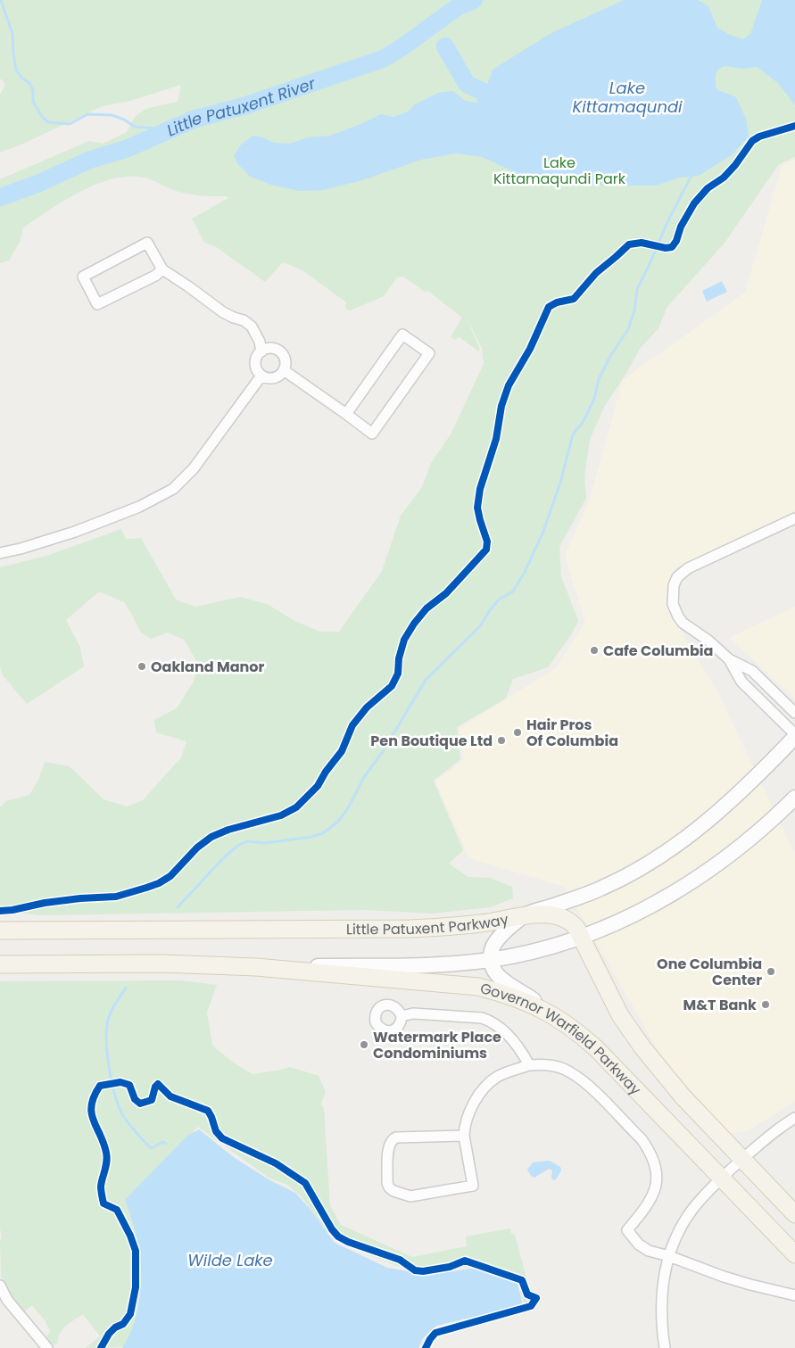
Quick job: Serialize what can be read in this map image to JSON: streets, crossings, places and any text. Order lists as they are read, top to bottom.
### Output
{
  "streets": {
    "main road": ["Little Patuxent Parkway", "Governor Warfield Parkway"]
  },
  "water": ["Lake Kittamaqundi", "Little Patuxent River", "Wilde Lake"],
  "parks": ["Lake Kittamaqundi Park"],
  "places": [
    "Cafe Columbia",
    "Oakland Manor",
    "Hair Pros Of Columbia",
    "Pen Boutique Ltd",
    "One Columbia Center",
    "M&T Bank",
    "Watermark Place Condominiums"
  ]
}
